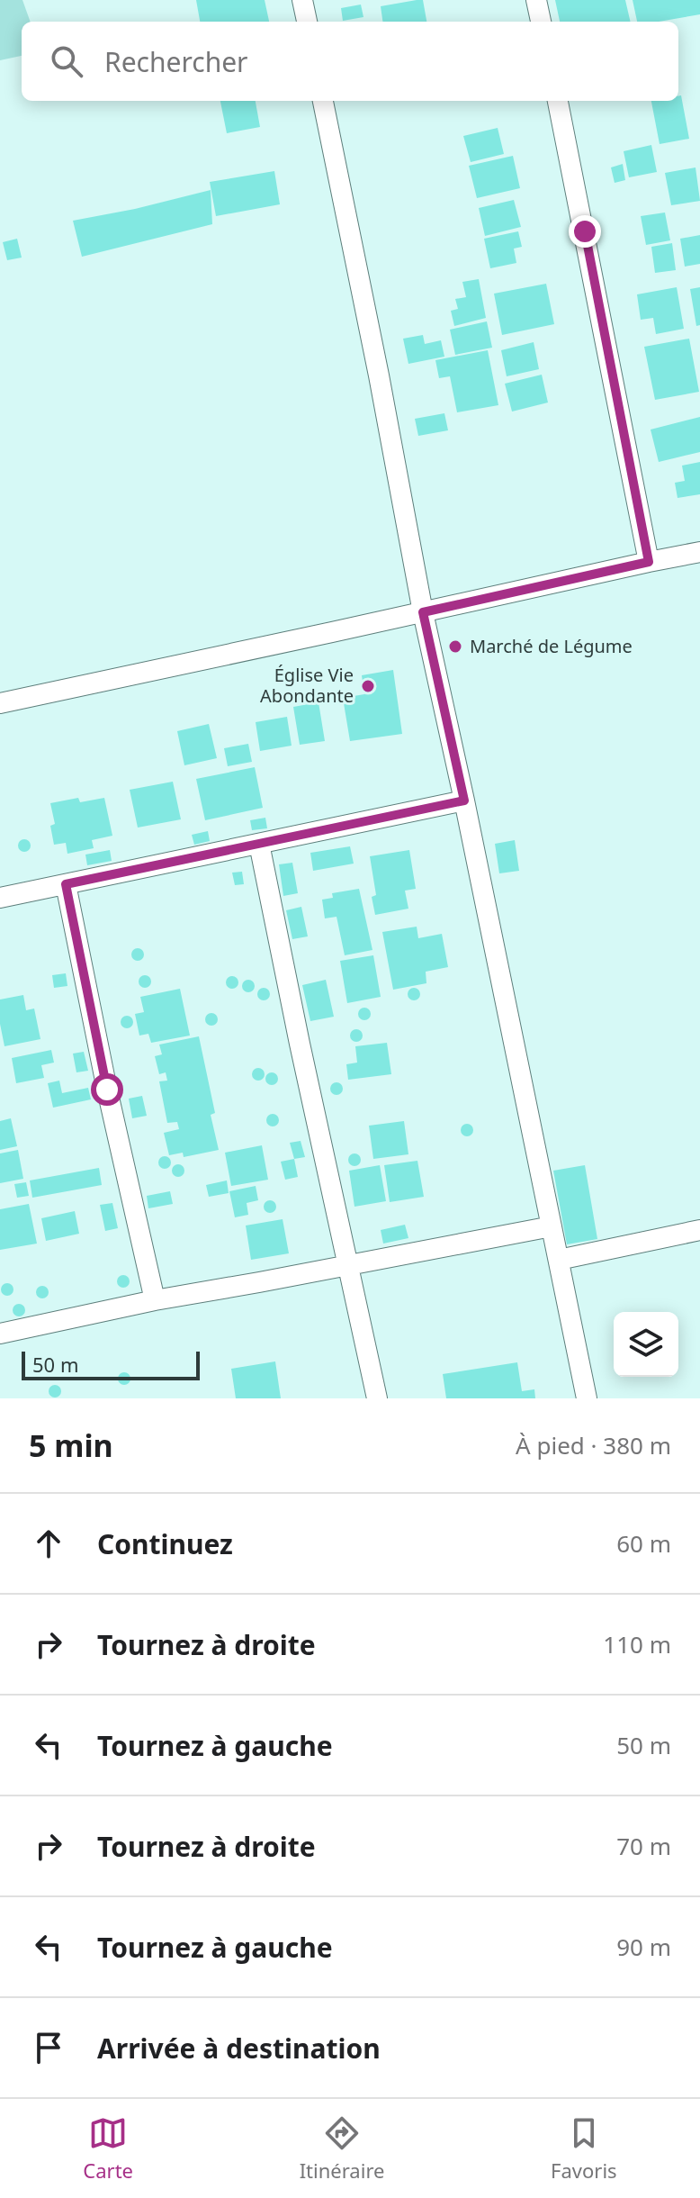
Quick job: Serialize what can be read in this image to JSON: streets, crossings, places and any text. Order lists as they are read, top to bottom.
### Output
{
  "places": ["Marché de Légume", "Église Vie Abondante"],
  "scale_bar": "50 m",
  "page": {
    "search": "Rechercher",
    "scale": "50 m",
    "heading": ["5 min", "À pied · 380 m"],
    "list": [
      ["Continuez", "60 m"],
      ["Tournez à droite", "110 m"],
      ["Tournez à gauche", "50 m"],
      ["Tournez à droite", "70 m"],
      ["Tournez à gauche", "90 m"],
      "Arrivée à destination"
    ],
    "nav": ["Carte", "Itinéraire", "Favoris"]
  }
}
